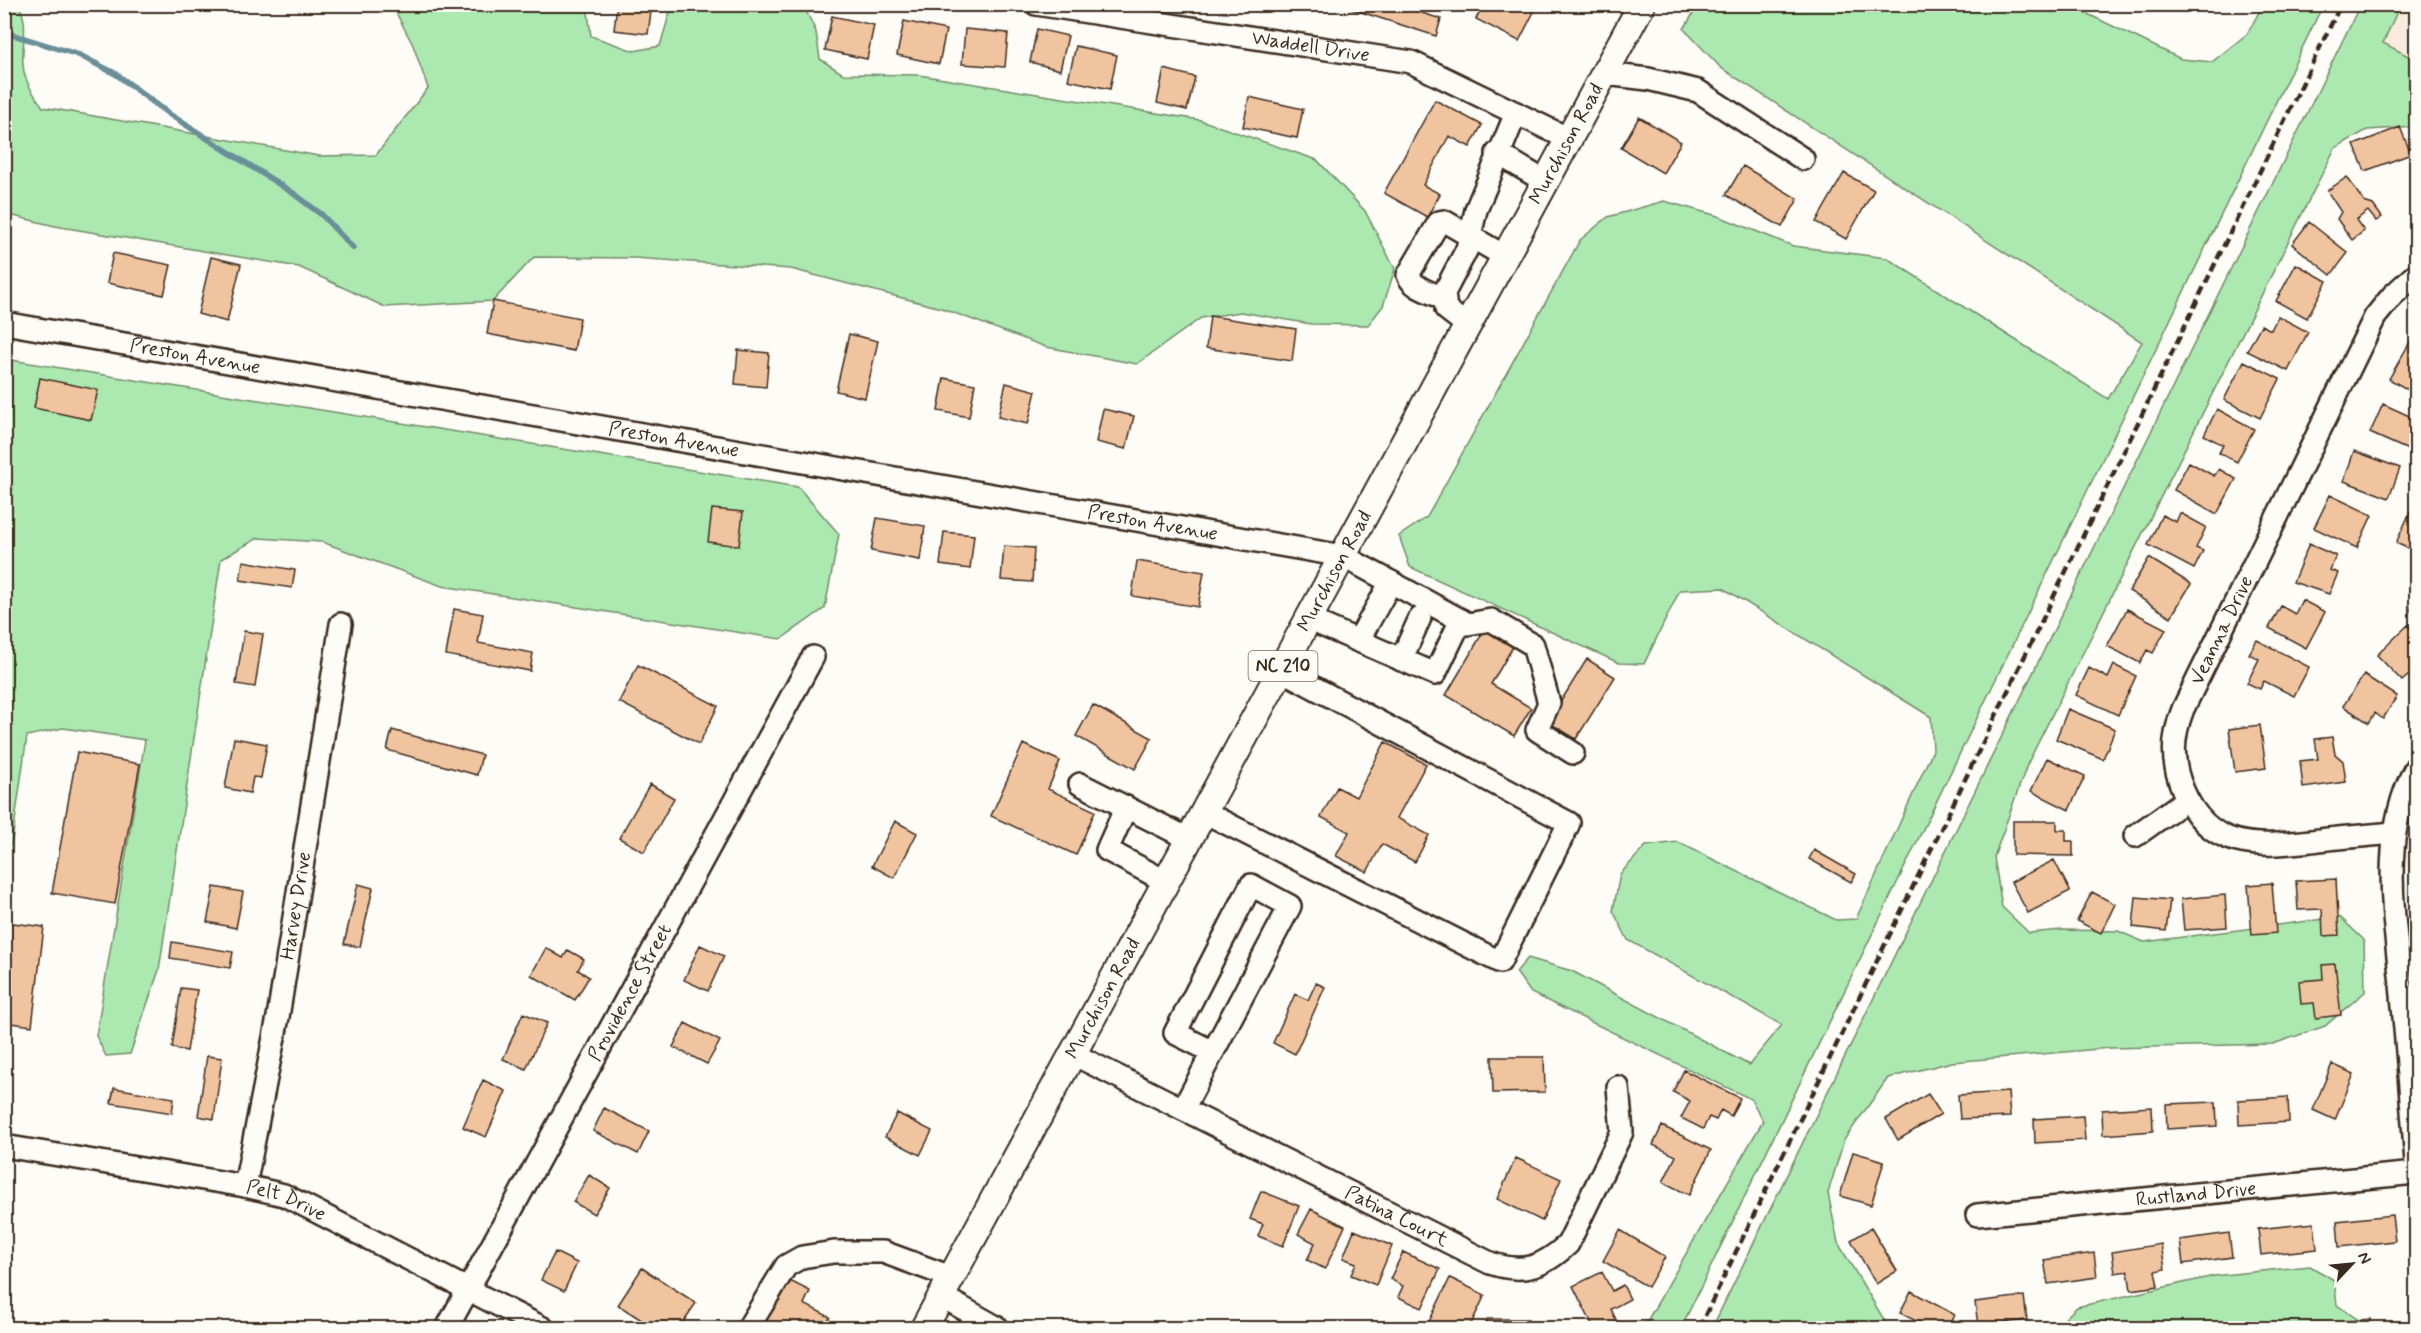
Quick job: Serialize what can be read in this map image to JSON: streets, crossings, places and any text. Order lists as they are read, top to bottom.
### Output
{
  "streets": {
    "main road": ["Murchison Road", "NC 210"],
    "street": [
      "Waddell Drive",
      "Preston Avenue",
      "Veanna Drive",
      "Harvey Drive",
      "Providence Street",
      "Rustland Drive",
      "Pelt Drive",
      "Patina Court"
    ]
  },
  "crossings": [
    ["Waddell Drive", "Murchison Road"],
    ["Murchison Road", "Preston Avenue"],
    ["Murchison Road", "Patina Court"],
    ["Harvey Drive", "Pelt Drive"],
    ["Providence Street", "Pelt Drive"]
  ],
  "north": "top right"
}
